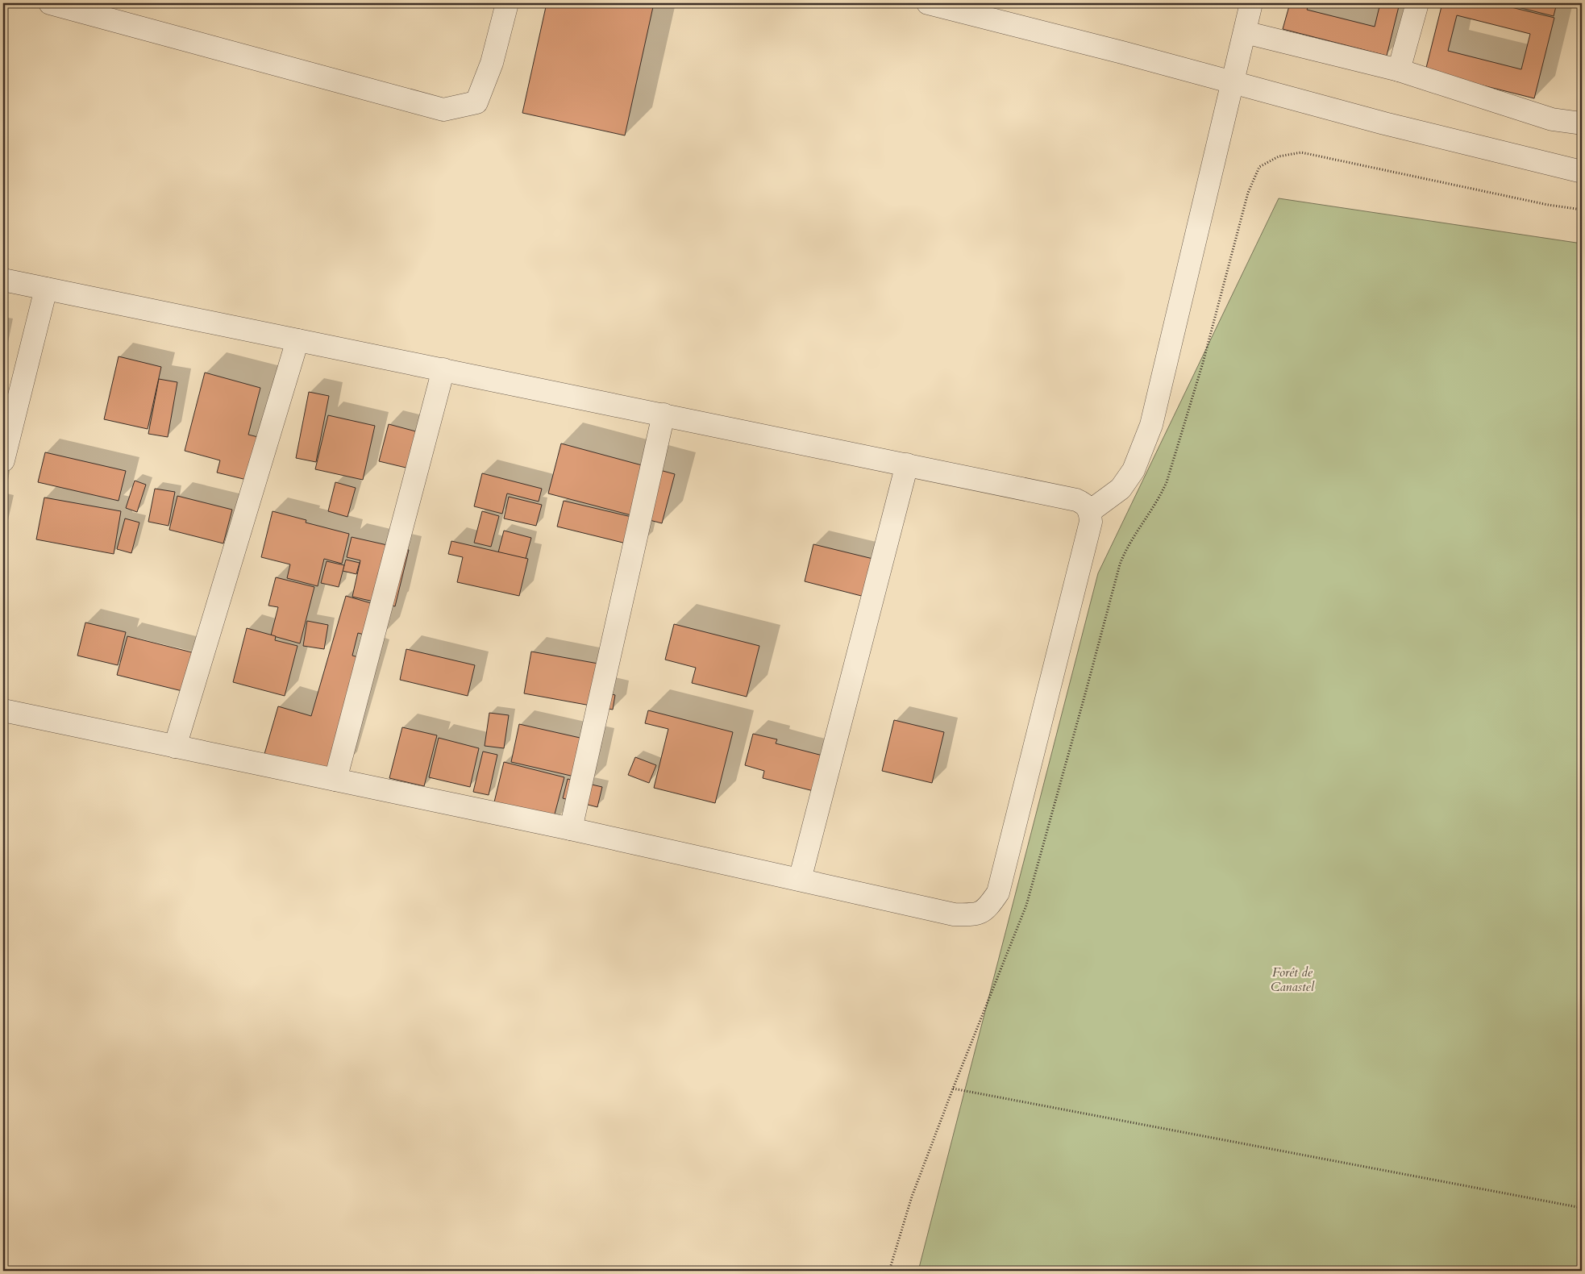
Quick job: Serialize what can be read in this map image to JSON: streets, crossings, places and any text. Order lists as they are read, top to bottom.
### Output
{
  "parks": ["Forêt de Canastel"]
}
